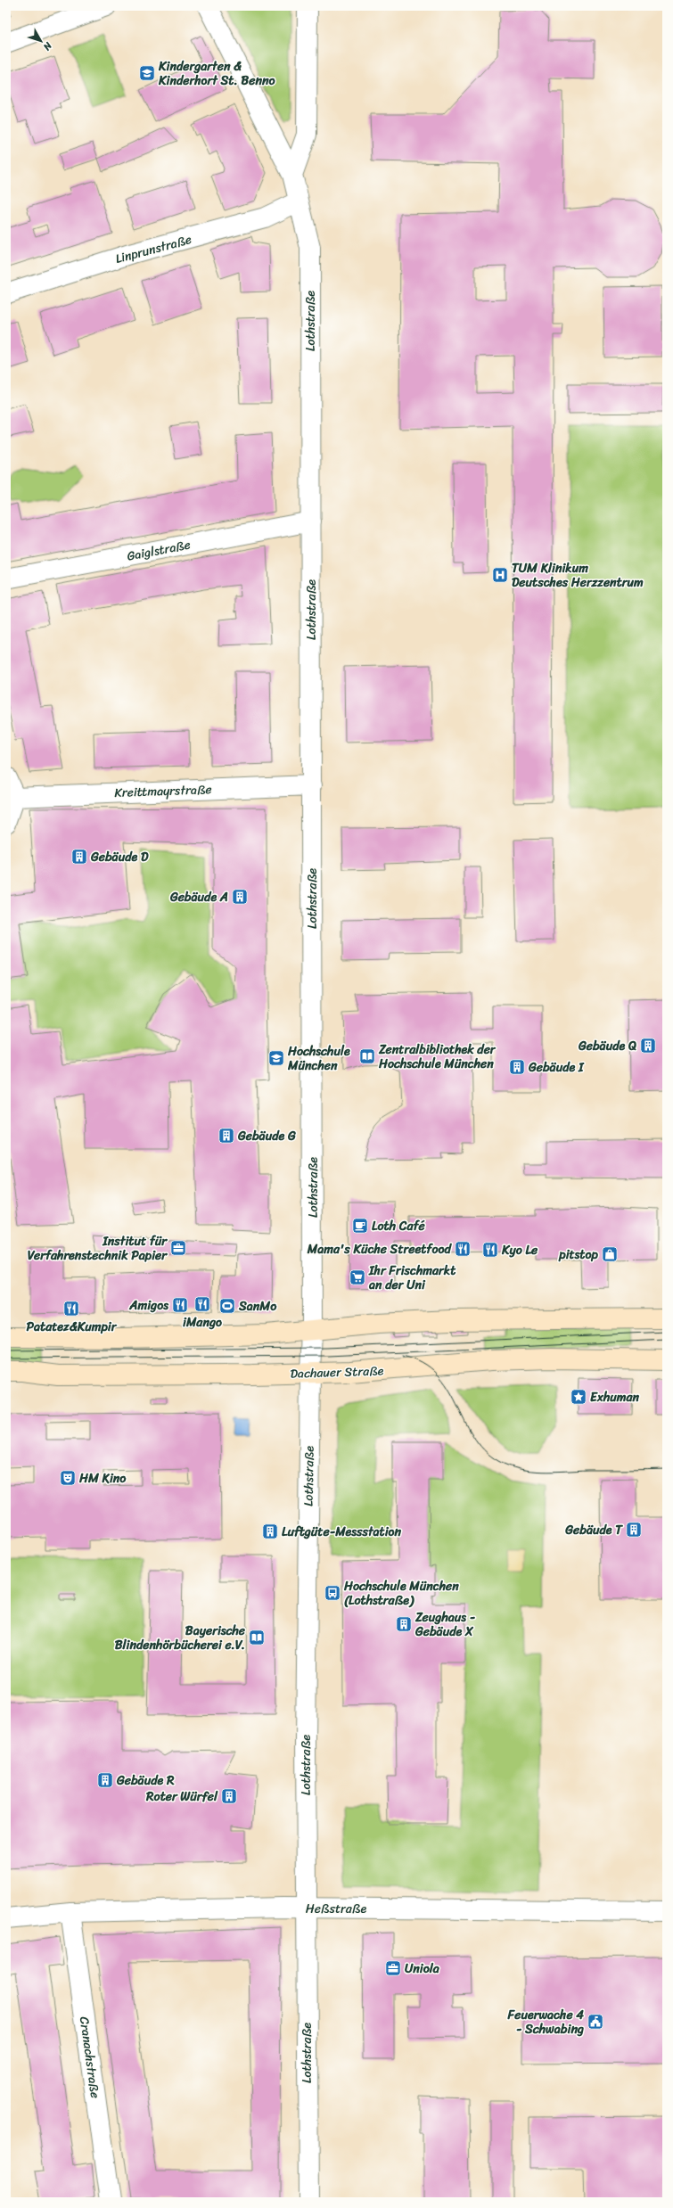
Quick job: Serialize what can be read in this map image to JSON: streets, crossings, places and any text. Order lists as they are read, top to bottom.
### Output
{
  "streets": {
    "main road": ["Dachauer Straße"],
    "street": [
      "Linprunstraße",
      "Lothstraße",
      "Gaiglstraße",
      "Kreittmayrstraße",
      "Heßstraße",
      "Cranachstraße"
    ]
  },
  "crossings": [
    ["Linprunstraße", "Lothstraße"],
    ["Lothstraße", "Gaiglstraße"],
    ["Lothstraße", "Kreittmayrstraße"],
    ["Lothstraße", "Dachauer Straße"],
    ["Lothstraße", "Heßstraße"],
    ["Heßstraße", "Cranachstraße"]
  ],
  "places": {
    "school or university": ["Kindergarten & Kinderhort St. Benno", "Hochschule München"],
    "hospital": ["TUM Klinikum Deutsches Herzzentrum"],
    "building": [
      "Gebäude D",
      "Gebäude A",
      "Gebäude Q",
      "Gebäude I",
      "Gebäude G",
      "Gebäude T",
      "Luftgüte-Messstation",
      "Zeughaus - Gebäude X",
      "Gebäude R",
      "Roter Würfel"
    ],
    "library": ["Zentralbibliothek der Hochschule München", "Bayerische Blindenhörbücherei e.V."],
    "cafe": ["Loth Café"],
    "office": ["Institut für Verfahrenstechnik Papier", "Uniola"],
    "restaurant": [
      "Mama's Küche Streetfood",
      "Kyo Le",
      "iMango",
      "Amigos",
      "Patatez&Kumpir"
    ],
    "shop": ["pitstop"],
    "supermarket": ["Ihr Frischmarkt an der Uni"],
    "sports": ["SanMo"],
    "place": ["Exhuman"],
    "theatre": ["HM Kino"],
    "bus stop": ["Hochschule München (Lothstraße)"],
    "public building": ["Feuerwache 4 - Schwabing"]
  },
  "north": "bottom right"
}
